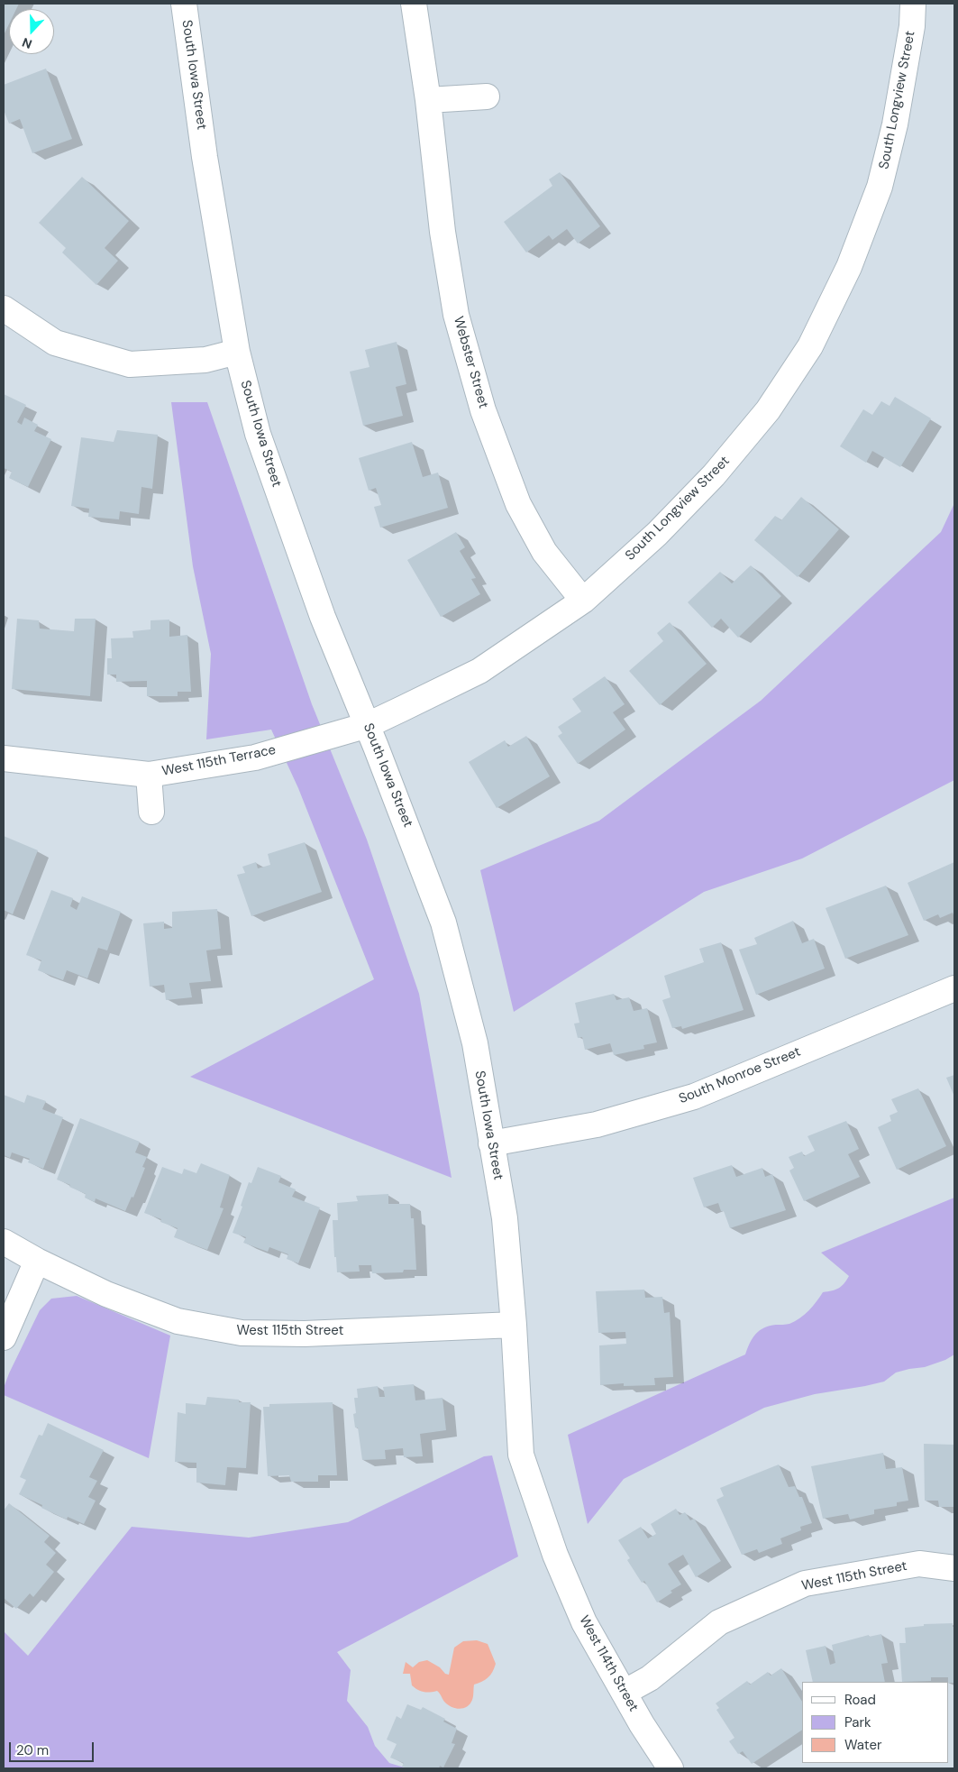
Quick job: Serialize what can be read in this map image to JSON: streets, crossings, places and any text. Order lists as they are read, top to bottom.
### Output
{
  "streets": {
    "street": [
      "South Iowa Street",
      "South Longview Street",
      "Webster Street",
      "West 115th Terrace",
      "South Monroe Street",
      "West 115th Street",
      "West 114th Street"
    ]
  },
  "crossings": [
    ["South Iowa Street", "South Longview Street"],
    ["South Iowa Street", "West 115th Terrace"],
    ["South Iowa Street", "South Monroe Street"],
    ["South Iowa Street", "West 115th Street"],
    ["South Iowa Street", "West 114th Street"],
    ["South Longview Street", "Webster Street"],
    ["South Longview Street", "West 115th Terrace"],
    ["West 115th Street", "West 114th Street"]
  ],
  "legend": ["Road", "Park", "Water"],
  "scale_bar": "20 m",
  "north": "bottom"
}
